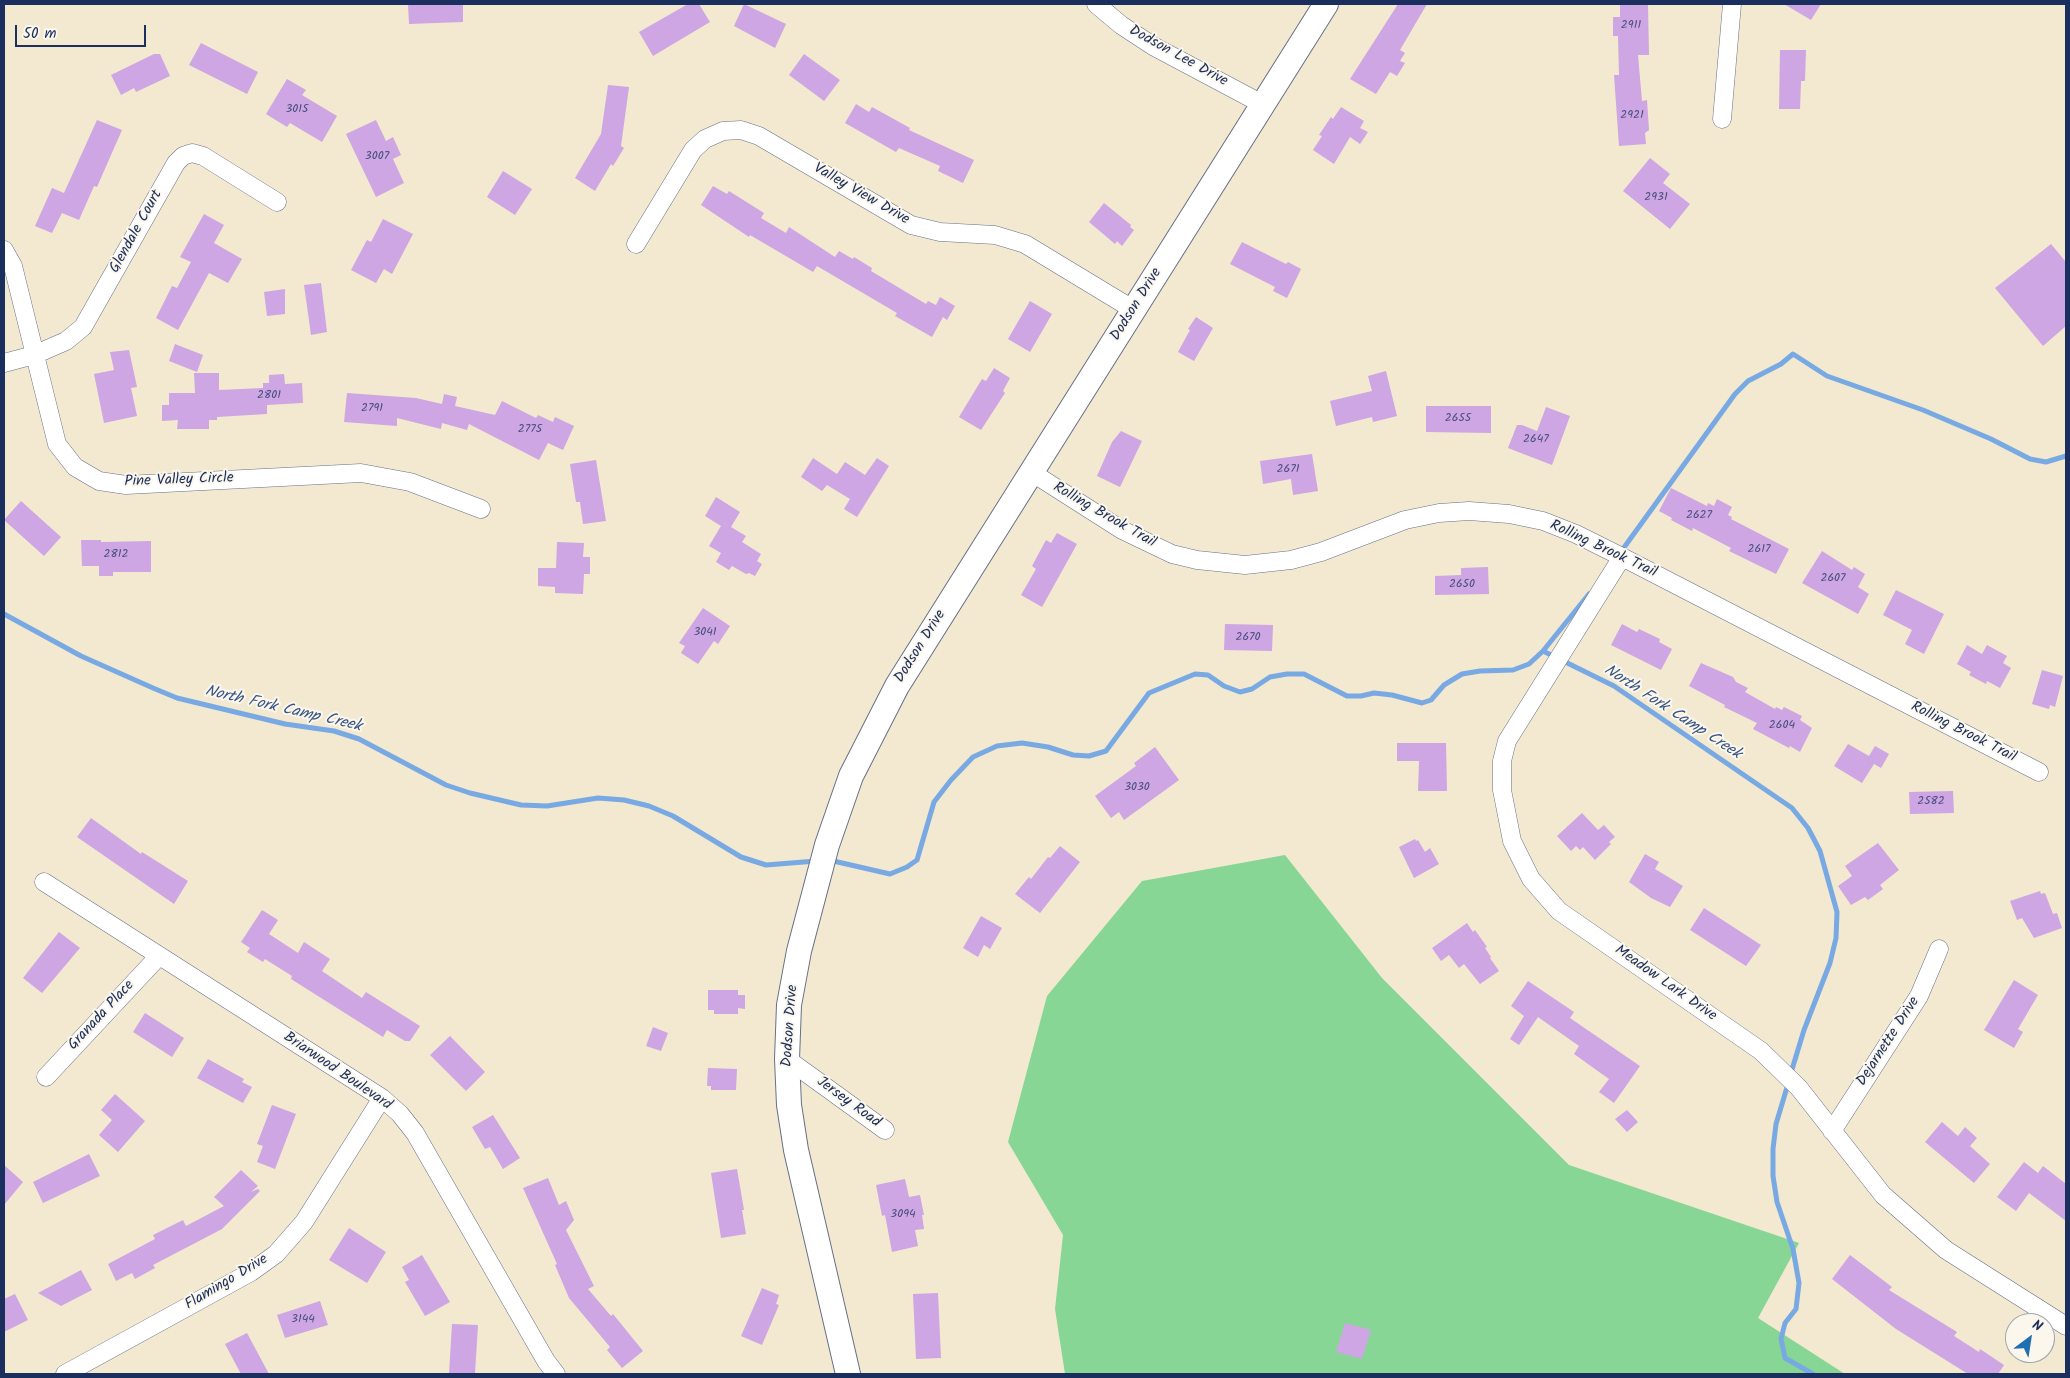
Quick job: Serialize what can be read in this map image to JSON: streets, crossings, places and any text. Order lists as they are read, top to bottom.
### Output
{
  "streets": {
    "street": [
      "Dodson Lee Drive",
      "Valley View Drive",
      "Glendale Court",
      "Dodson Drive",
      "Pine Valley Circle",
      "Rolling Brook Trail",
      "Meadow Lark Drive",
      "Granada Place",
      "Dejarnette Drive",
      "Briarwood Boulevard",
      "Jersey Road",
      "Flamingo Drive"
    ]
  },
  "crossings": [
    ["Dodson Lee Drive", "Dodson Drive"],
    ["Valley View Drive", "Dodson Drive"],
    ["Glendale Court", "Pine Valley Circle"],
    ["Dodson Drive", "Rolling Brook Trail"],
    ["Dodson Drive", "Jersey Road"],
    ["Rolling Brook Trail", "Meadow Lark Drive"],
    ["Meadow Lark Drive", "Dejarnette Drive"],
    ["Granada Place", "Briarwood Boulevard"],
    ["Briarwood Boulevard", "Flamingo Drive"]
  ],
  "water": ["North Fork Camp Creek"],
  "house_numbers": [
    "2911",
    "3015",
    "2921",
    "3007",
    "2931",
    "2801",
    "2791",
    "2655",
    "2775",
    "2647",
    "2671",
    "2627",
    "2617",
    "2812",
    "2607",
    "2650",
    "3041",
    "2670",
    "2604",
    "3030",
    "2582",
    "3094",
    "3144"
  ],
  "scale_bar": "50 m",
  "north": "top right"
}
